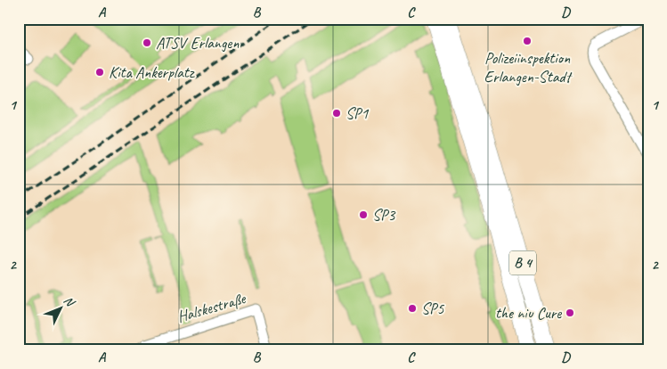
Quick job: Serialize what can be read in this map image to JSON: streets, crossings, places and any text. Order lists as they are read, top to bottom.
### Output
{
  "streets": {
    "main road": ["B 4"],
    "street": ["Halskestraße"]
  },
  "places": [
    "Polizeiinspektion Erlangen-Stadt",
    "ATSV Erlangen",
    "Kita Ankerplatz",
    "SP1",
    "SP3",
    "SP5",
    "the niu Cure"
  ],
  "north": "top right",
  "grid": {
    "columns": [
      "A",
      "B",
      "C",
      "D"
    ],
    "rows": ["1", "2"]
  }
}
